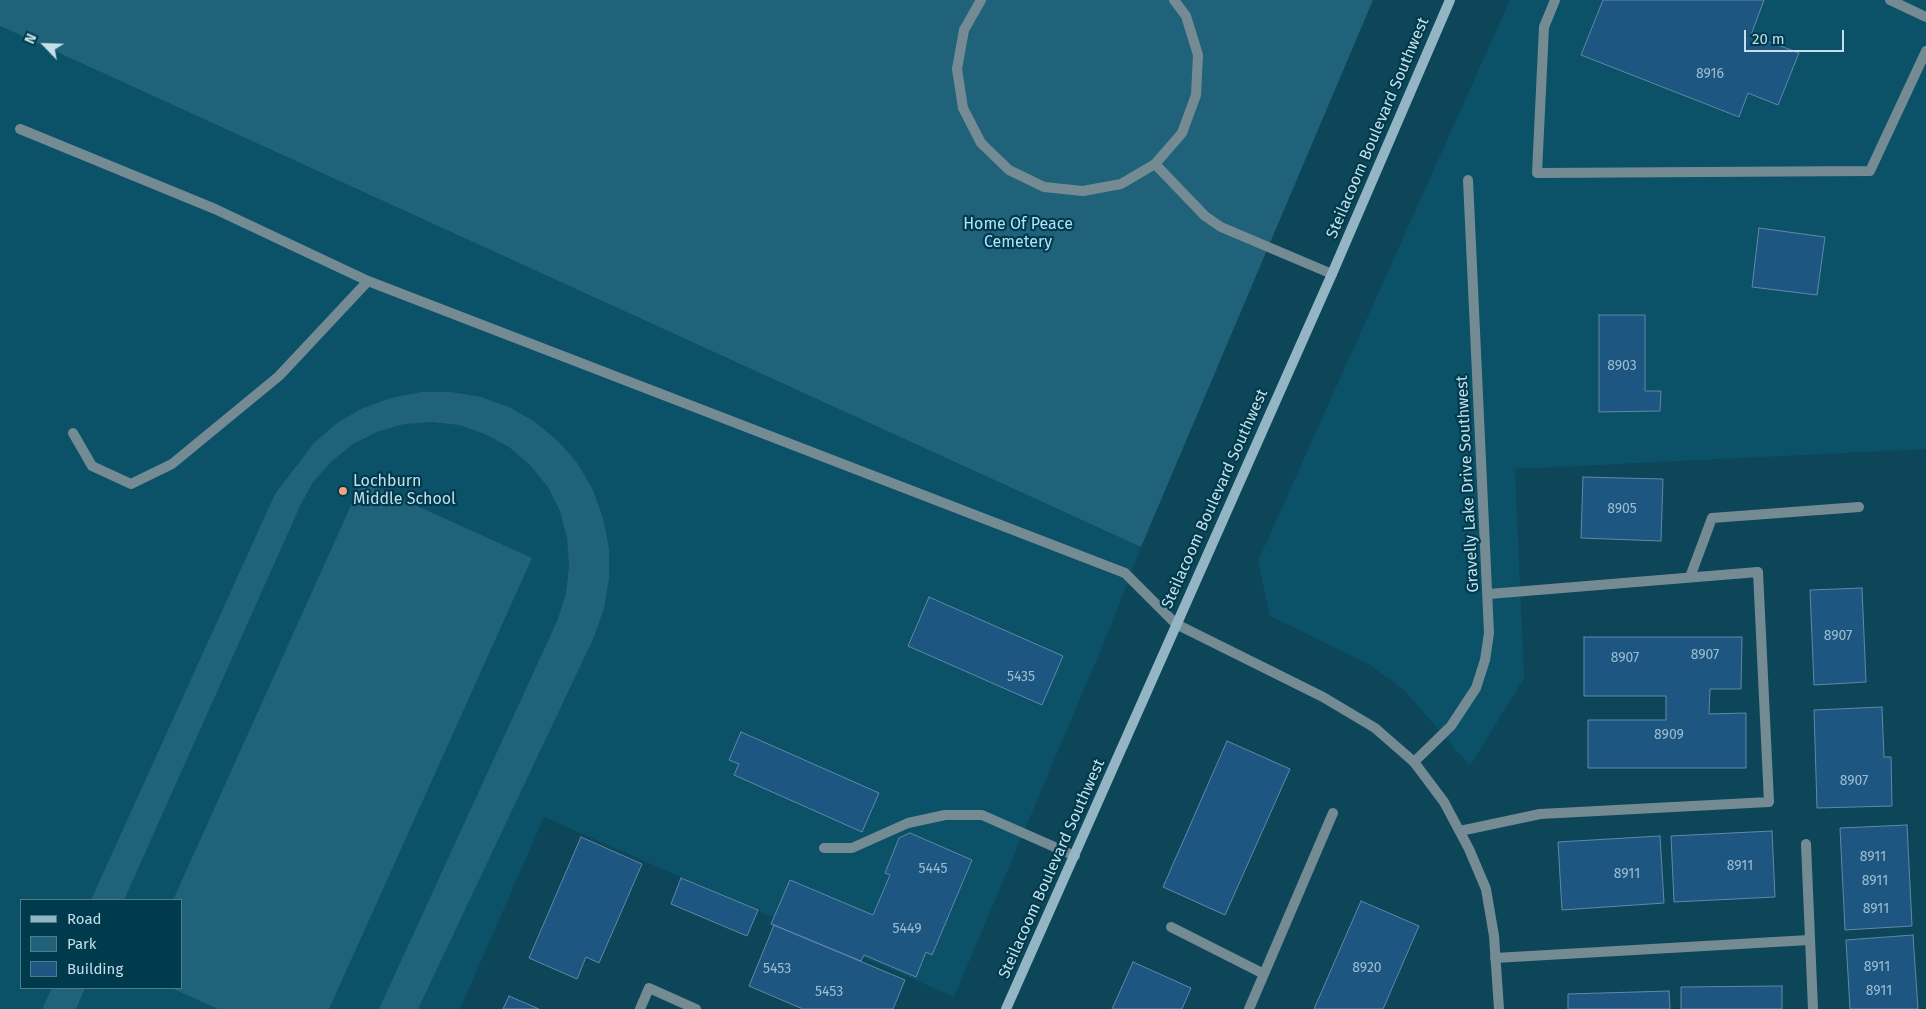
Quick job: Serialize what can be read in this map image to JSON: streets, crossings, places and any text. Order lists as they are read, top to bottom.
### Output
{
  "streets": {
    "main road": ["Steilacoom Boulevard Southwest"],
    "street": ["Gravelly Lake Drive Southwest"]
  },
  "parks": ["Home Of Peace Cemetery"],
  "places": ["Lochburn Middle School"],
  "house_numbers": [
    "8916",
    "8903",
    "8905",
    "8907",
    "8907",
    "8907",
    "5435",
    "8909",
    "8907",
    "8911",
    "8911",
    "5445",
    "8911",
    "8911",
    "8911",
    "5449",
    "8911",
    "8920",
    "5453",
    "8911",
    "5453"
  ],
  "legend": ["Road", "Park", "Building"],
  "scale_bar": "20 m",
  "north": "top left"
}
